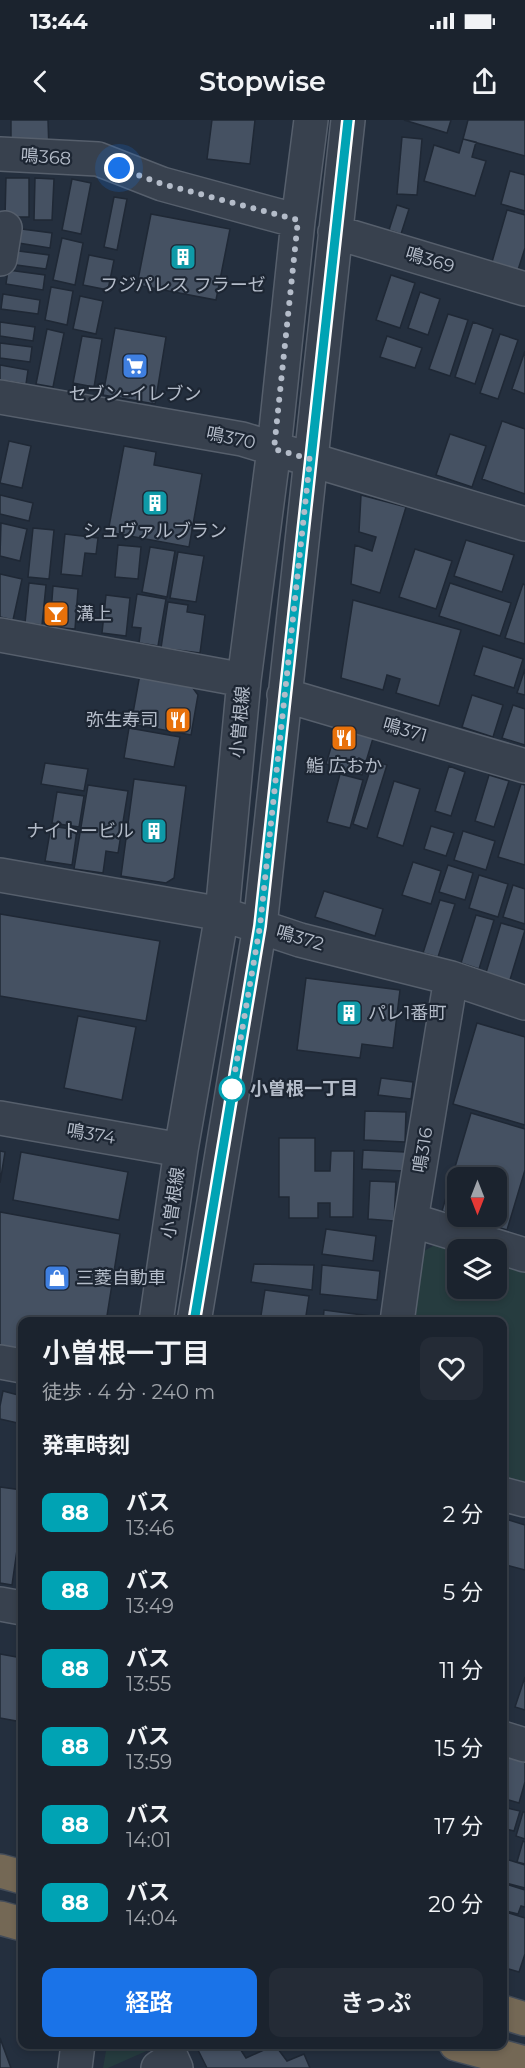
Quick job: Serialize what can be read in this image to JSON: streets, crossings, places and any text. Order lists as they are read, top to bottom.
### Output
{
  "streets": {
    "street": [
      "鳴368",
      "鳴369",
      "鳴370",
      "小曽根線",
      "鳴371",
      "鳴372",
      "鳴374",
      "鳴316"
    ]
  },
  "crossings": [
    ["鳴368", "小曽根線"],
    ["鳴370", "小曽根線"],
    ["小曽根線", "鳴372"],
    ["小曽根線", "鳴374"],
    ["鳴372", "鳴316"]
  ],
  "places": {
    "building": [
      "フジパレス フラーゼ",
      "シュヴァルブラン",
      "ナイトービル",
      "パレ1番町"
    ],
    "supermarket": ["セブン-イレブン"],
    "bar": ["溝上"],
    "restaurant": ["弥生寿司", "鮨 広おか"],
    "other": ["小曽根一丁目"],
    "shop": ["三菱自動車"]
  },
  "lines": ["bus line 88"],
  "north": "bottom",
  "page": {
    "status": "13:44",
    "header": "Stopwise",
    "heading": [
      ["小曽根一丁目", "徒歩 · 4 分 · 240 m"],
      "発車時刻"
    ],
    "list": [
      {
        "mark": "88",
        "name": "バス",
        "note": "13:46",
        "value": "2 分"
      },
      {
        "mark": "88",
        "name": "バス",
        "note": "13:49",
        "value": "5 分"
      },
      {
        "mark": "88",
        "name": "バス",
        "note": "13:55",
        "value": "11 分"
      },
      {
        "mark": "88",
        "name": "バス",
        "note": "13:59",
        "value": "15 分"
      },
      {
        "mark": "88",
        "name": "バス",
        "note": "14:01",
        "value": "17 分"
      },
      {
        "mark": "88",
        "name": "バス",
        "note": "14:04",
        "value": "20 分"
      }
    ],
    "buttons": ["経路", "きっぷ"]
  }
}
